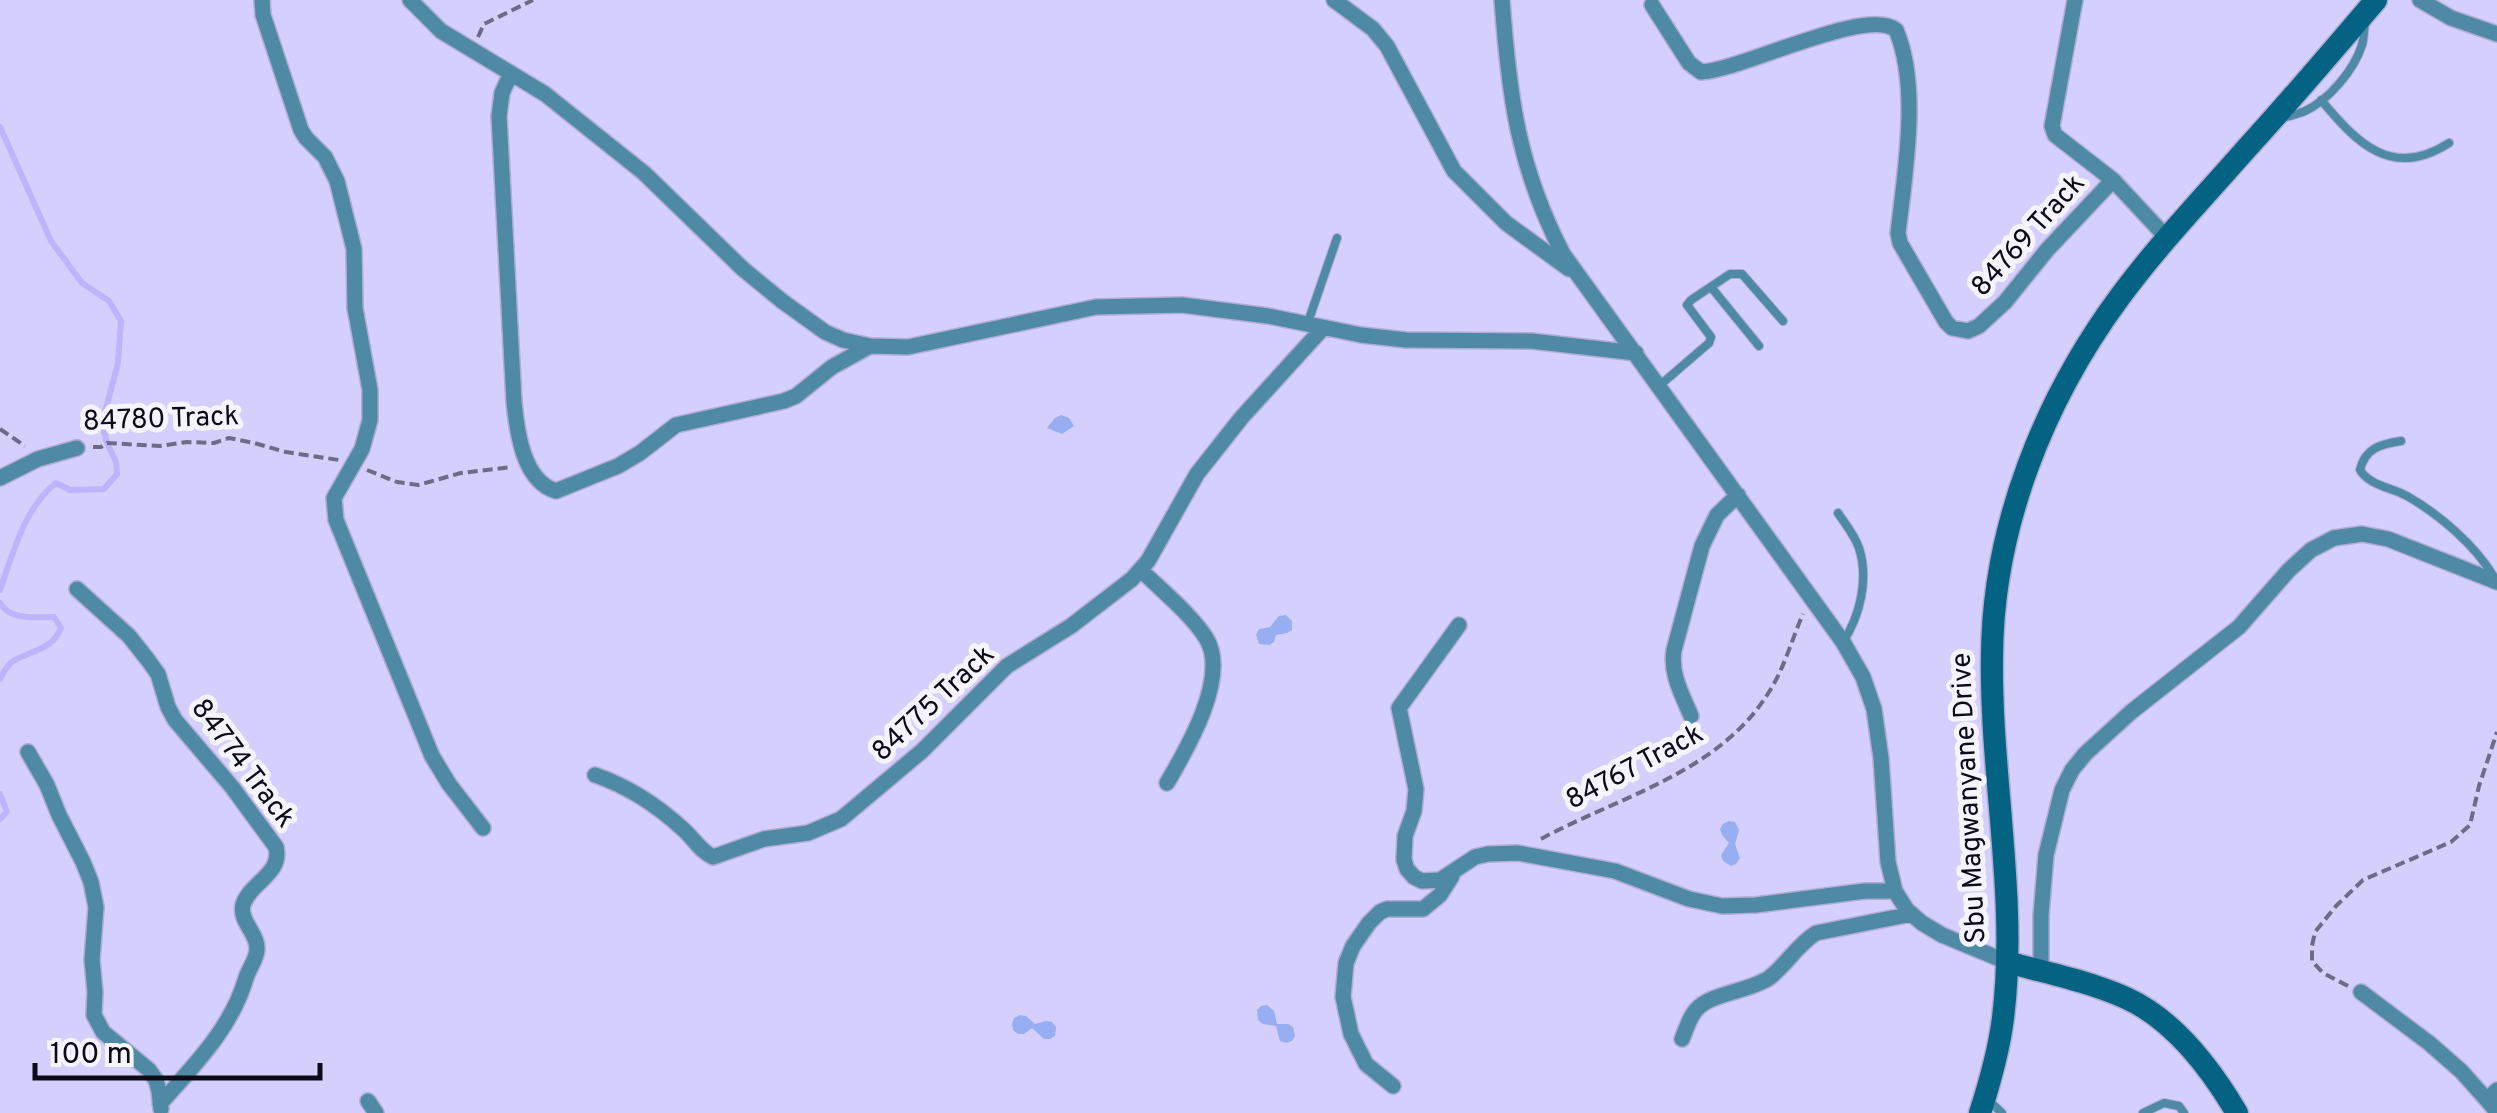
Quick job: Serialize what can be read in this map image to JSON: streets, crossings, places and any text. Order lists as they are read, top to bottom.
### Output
{
  "streets": {
    "main road": ["Sbu Magwanyane Drive"],
    "street": ["84769 Track", "84775 Track", "84774 Track"],
    "path": ["84780 Track", "84767 Track"]
  },
  "crossings": [
    ["84769 Track", "Sbu Magwanyane Drive"]
  ],
  "scale_bar": "100 m"
}
